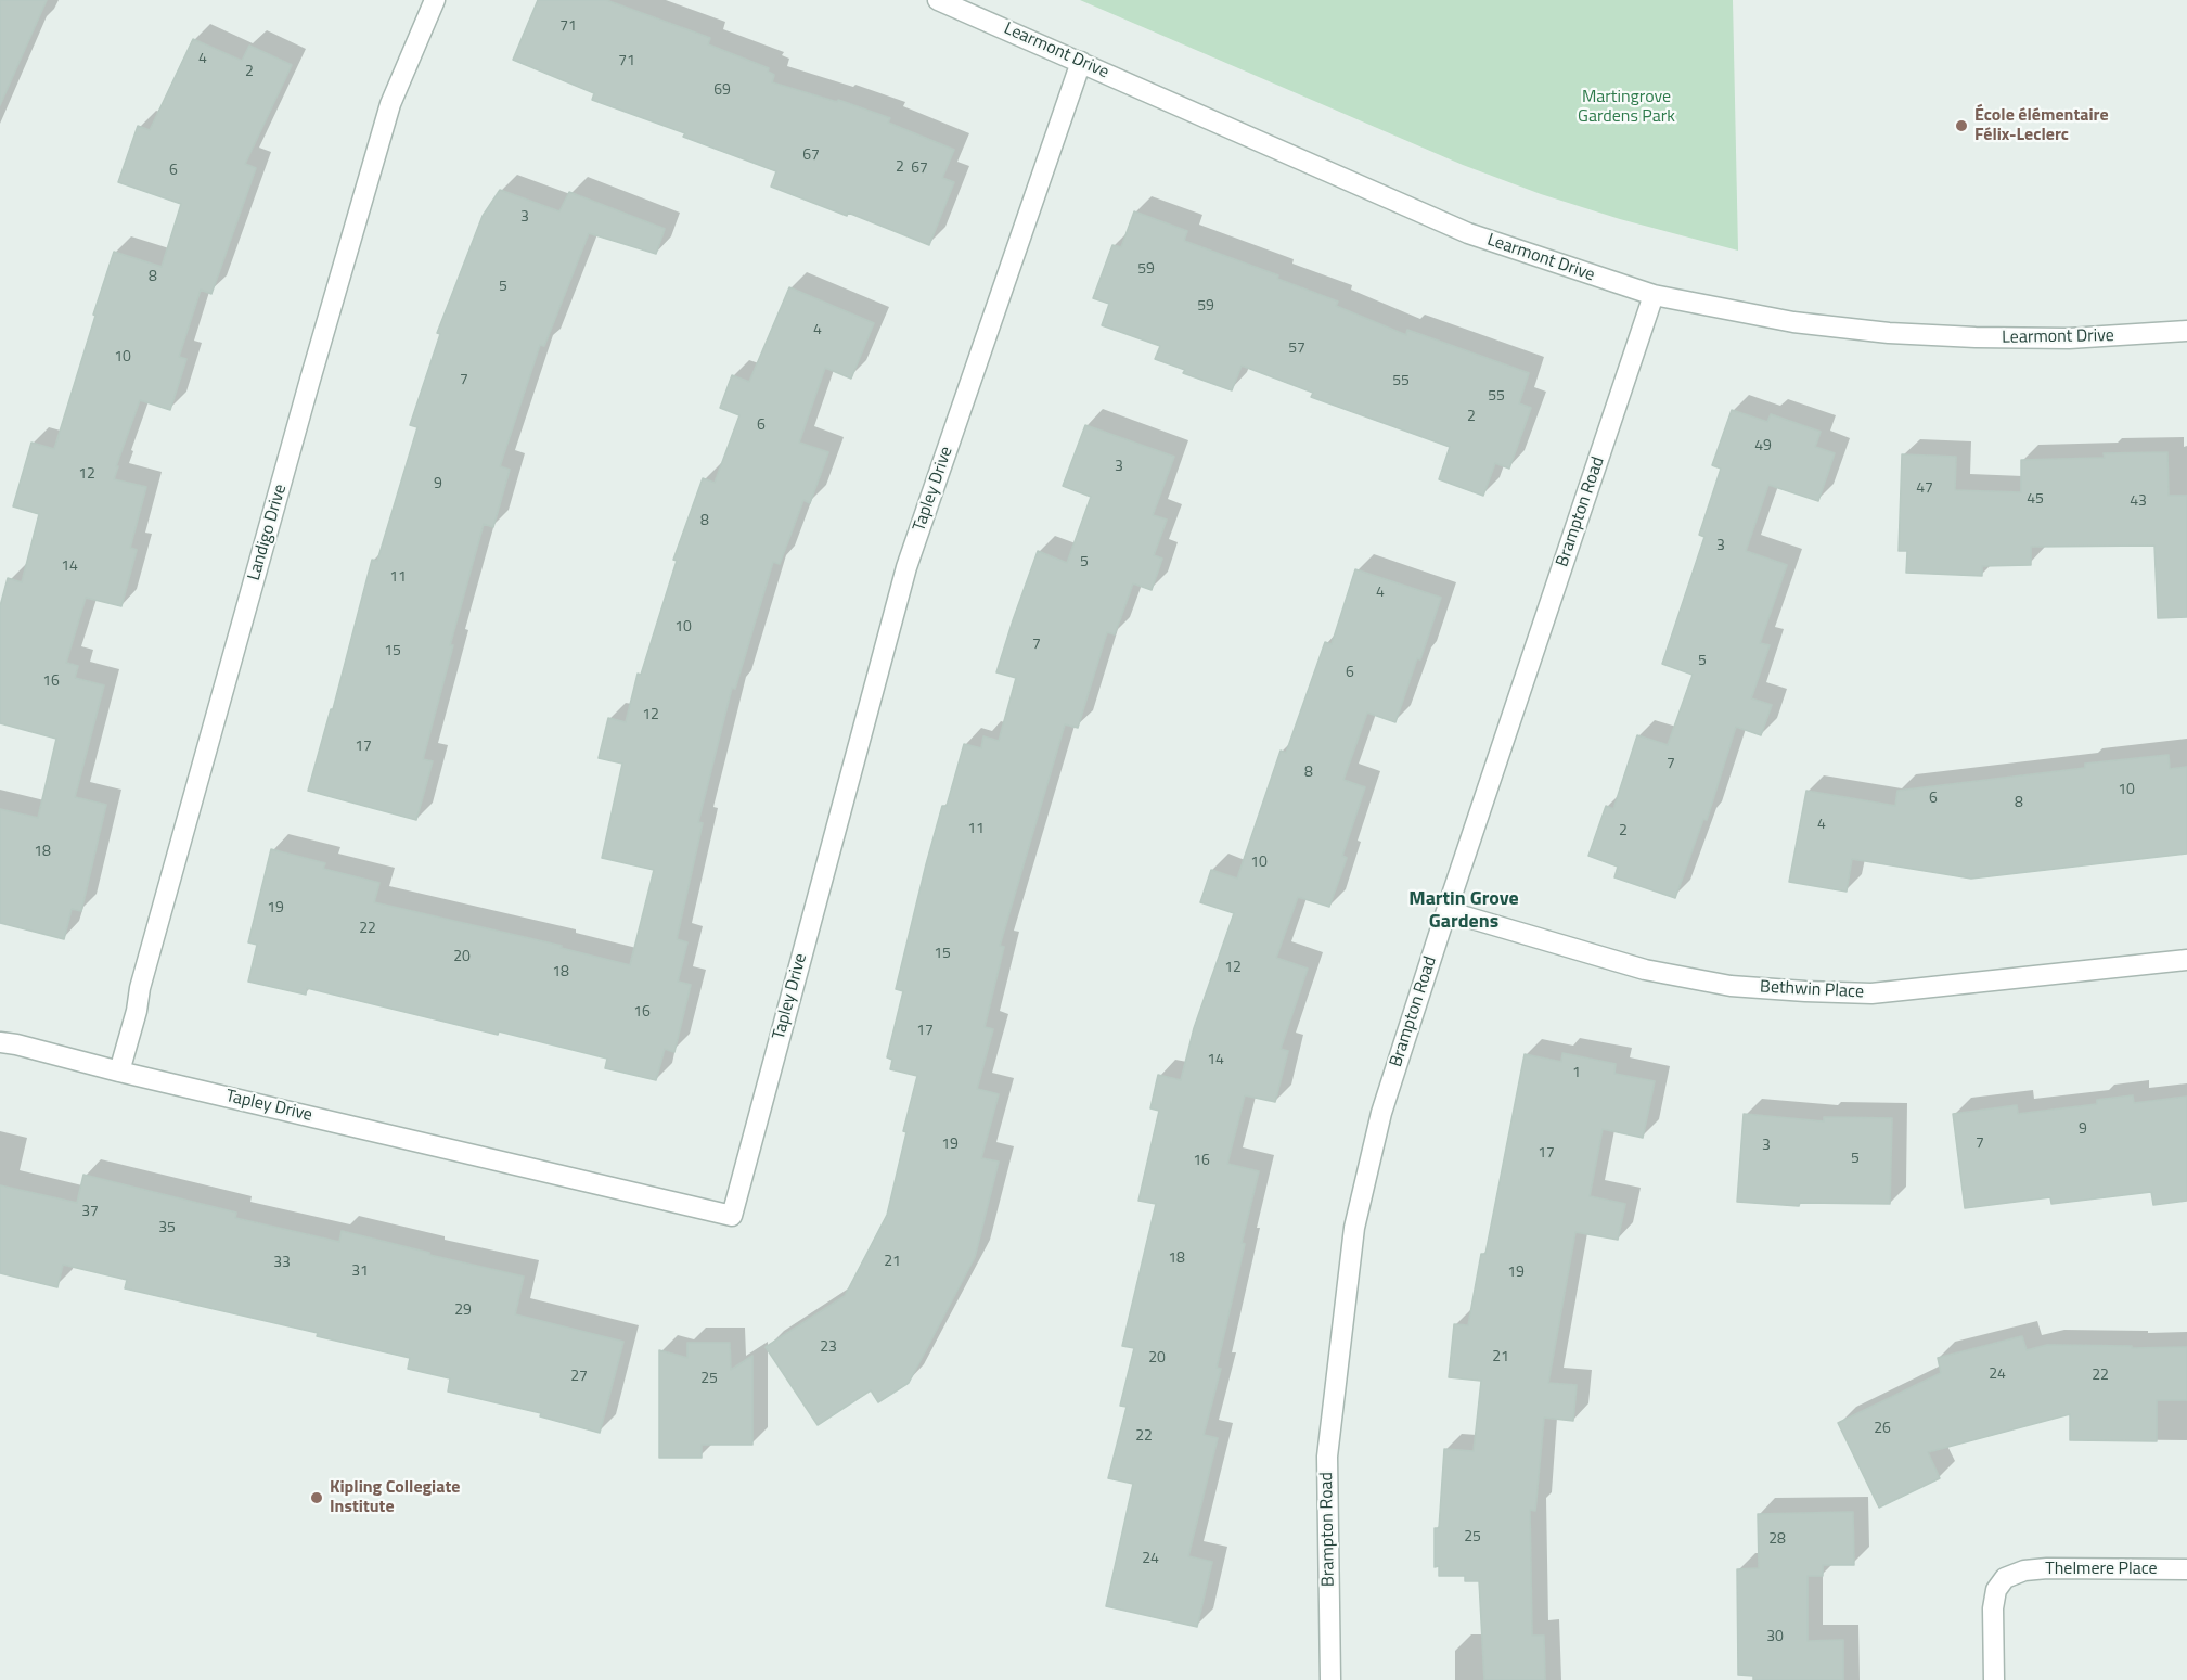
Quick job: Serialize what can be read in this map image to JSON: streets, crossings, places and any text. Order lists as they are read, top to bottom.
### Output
{
  "streets": {
    "street": [
      "Learmont Drive",
      "Tapley Drive",
      "Brampton Road",
      "Landigo Drive",
      "Bethwin Place",
      "Thelmere Place"
    ]
  },
  "crossings": [
    ["Learmont Drive", "Tapley Drive"],
    ["Learmont Drive", "Brampton Road"],
    ["Tapley Drive", "Landigo Drive"],
    ["Brampton Road", "Bethwin Place"]
  ],
  "districts": ["Martin Grove Gardens"],
  "parks": ["Martingrove Gardens Park"],
  "places": ["École élémentaire Félix-Leclerc", "Kipling Collegiate Institute"],
  "house_numbers": [
    "71",
    "4",
    "71",
    "2",
    "69",
    "67",
    "2",
    "67",
    "6",
    "3",
    "59",
    "8",
    "5",
    "59",
    "4",
    "57",
    "10",
    "7",
    "55",
    "55",
    "2",
    "6",
    "49",
    "3",
    "12",
    "9",
    "47",
    "45",
    "43",
    "8",
    "3",
    "5",
    "14",
    "11",
    "4",
    "10",
    "7",
    "15",
    "5",
    "6",
    "16",
    "12",
    "17",
    "7",
    "8",
    "10",
    "6",
    "8",
    "4",
    "11",
    "2",
    "18",
    "10",
    "19",
    "22",
    "15",
    "20",
    "12",
    "18",
    "16",
    "17",
    "14",
    "1",
    "9",
    "7",
    "19",
    "3",
    "17",
    "5",
    "16",
    "37",
    "35",
    "18",
    "21",
    "33",
    "31",
    "19",
    "29",
    "23",
    "21",
    "20",
    "24",
    "22",
    "27",
    "25",
    "26",
    "22",
    "25",
    "28",
    "24",
    "30"
  ]
}
